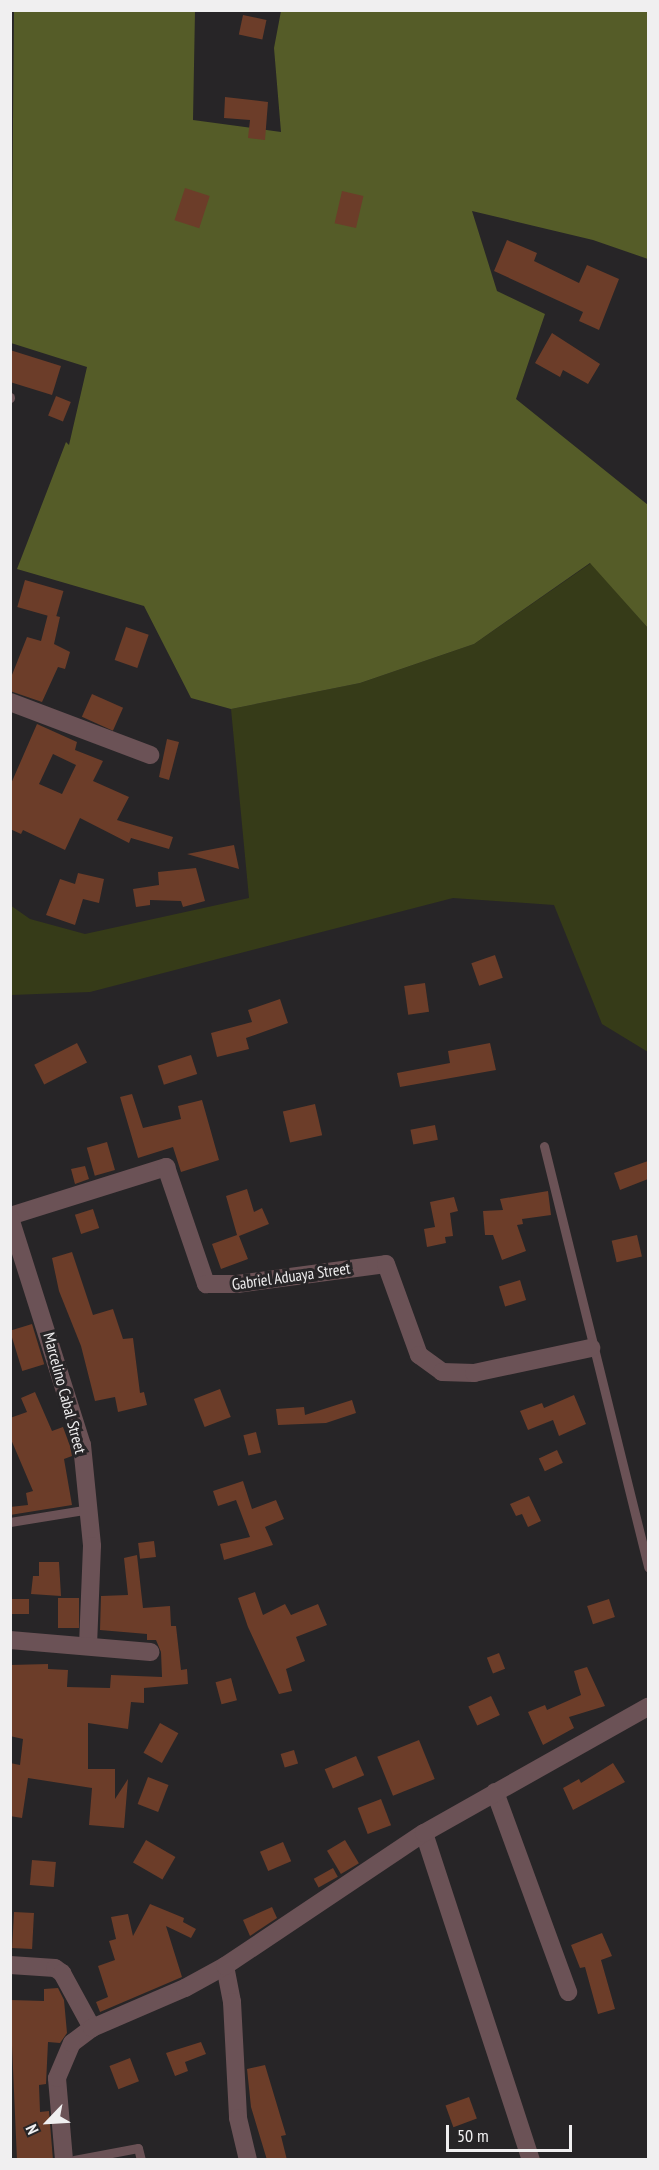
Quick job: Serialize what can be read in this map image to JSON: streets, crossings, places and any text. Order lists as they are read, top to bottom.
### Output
{
  "streets": {
    "street": ["Gabriel Aduaya Street", "Marcelino Cabal Street"]
  },
  "crossings": [
    ["Gabriel Aduaya Street", "Marcelino Cabal Street"]
  ],
  "scale_bar": "50 m",
  "north": "bottom left"
}
